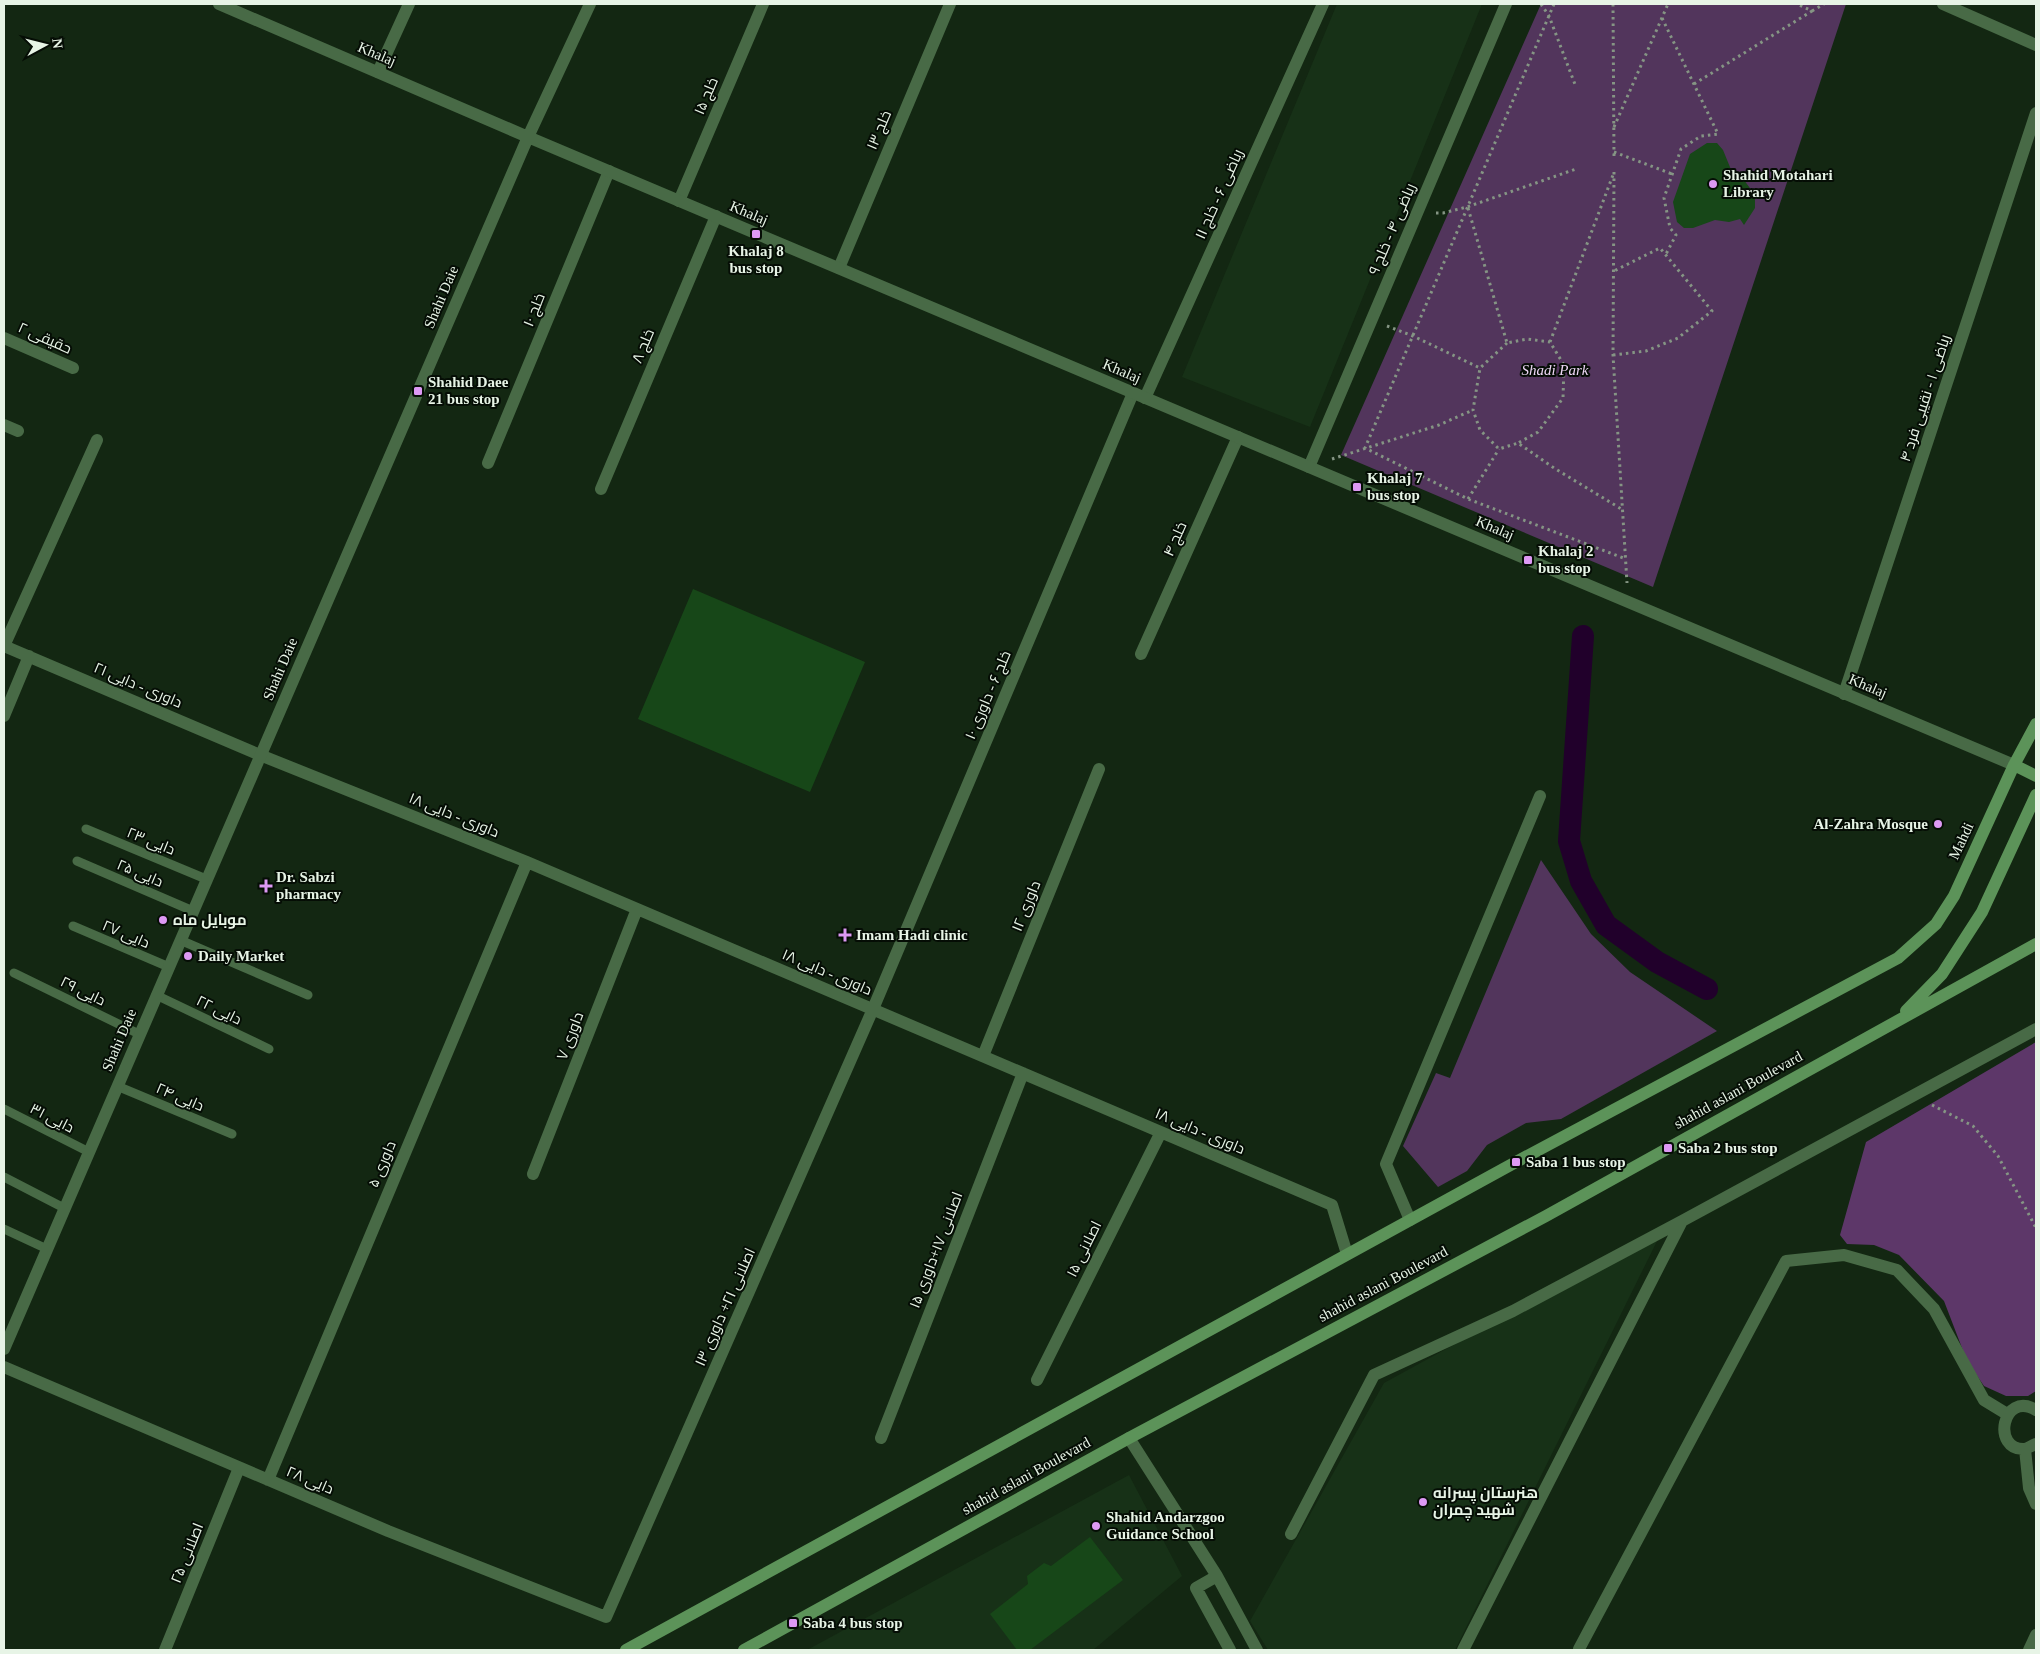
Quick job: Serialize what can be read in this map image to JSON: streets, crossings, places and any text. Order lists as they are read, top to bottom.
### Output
{
  "streets": {
    "main road": ["Mahdi", "shahid aslani Boulevard"],
    "street": [
      "Khalaj",
      "خلج ۱۵",
      "خلج ۱۳",
      "ریاضی ۶ - خلج ۱۱",
      "ریاضی ۴ - خلج ۹",
      "Shahi Daie",
      "خلج ۱۰",
      "حقیقی ۲",
      "خلج ۸",
      "ریاضی ۱ - نقیبی فرد ۴",
      "خلج ۴",
      "داوری - دایی ۲۱",
      "خلج ۶ - داوری ۱۰",
      "داوری - دایی ۱۸",
      "داوری ۱۲",
      "داوری ۷",
      "داوری ۵",
      "اصلانی ۱۵",
      "اصلانی ۱۷+داوری ۱۵",
      "اصلانی ۲۱+ داوری ۱۳",
      "دایی ۲۸",
      "اصلانی ۲۵"
    ],
    "lane": [
      "دایی ۲۳",
      "دایی ۲۵",
      "دایی ۲۷",
      "دایی ۲۹",
      "دایی ۲۲",
      "دایی ۲۴",
      "دایی ۳۱"
    ]
  },
  "crossings": [
    ["Khalaj", "خلج ۱۵"],
    ["Khalaj", "خلج ۱۳"],
    ["Khalaj", "ریاضی ۶ - خلج ۱۱"],
    ["Khalaj", "ریاضی ۴ - خلج ۹"],
    ["Khalaj", "Shahi Daie"],
    ["Khalaj", "خلج ۱۰"],
    ["Khalaj", "خلج ۸"],
    ["Khalaj", "ریاضی ۱ - نقیبی فرد ۴"],
    ["Khalaj", "خلج ۴"],
    ["Khalaj", "خلج ۶ - داوری ۱۰"],
    ["Khalaj", "Mahdi"],
    ["Shahi Daie", "داوری - دایی ۲۱"],
    ["Shahi Daie", "داوری - دایی ۱۸"],
    ["Shahi Daie", "دایی ۲۳"],
    ["Shahi Daie", "دایی ۲۵"],
    ["Shahi Daie", "دایی ۲۷"],
    ["Shahi Daie", "دایی ۲۹"],
    ["Shahi Daie", "دایی ۲۲"],
    ["Shahi Daie", "دایی ۲۴"],
    ["Shahi Daie", "دایی ۳۱"],
    ["داوری - دایی ۲۱", "داوری - دایی ۱۸"],
    ["خلج ۶ - داوری ۱۰", "داوری - دایی ۱۸"],
    ["خلج ۶ - داوری ۱۰", "اصلانی ۲۱+ داوری ۱۳"],
    ["داوری - دایی ۱۸", "داوری ۱۲"],
    ["داوری - دایی ۱۸", "داوری ۷"],
    ["داوری - دایی ۱۸", "داوری ۵"],
    ["داوری - دایی ۱۸", "اصلانی ۱۵"],
    ["داوری - دایی ۱۸", "اصلانی ۱۷+داوری ۱۵"],
    ["داوری - دایی ۱۸", "اصلانی ۲۱+ داوری ۱۳"],
    ["داوری ۵", "دایی ۲۸"],
    ["اصلانی ۲۱+ داوری ۱۳", "دایی ۲۸"],
    ["دایی ۲۸", "اصلانی ۲۵"]
  ],
  "parks": ["Shadi Park"],
  "places": {
    "other": [
      "Shahid Motahari Library",
      "Al-Zahra Mosque",
      "موبایل ماه",
      "Daily Market",
      "هنرستان پسرانه شهید چمران",
      "Shahid Andarzgoo Guidance School"
    ],
    "transit": [
      "Khalaj 8 bus stop",
      "Shahid Daee 21 bus stop",
      "Khalaj 7 bus stop",
      "Khalaj 2 bus stop",
      "Saba 2 bus stop",
      "Saba 1 bus stop",
      "Saba 4 bus stop"
    ],
    "health": ["Dr. Sabzi pharmacy", "Imam Hadi clinic"]
  },
  "north": "right"
}
